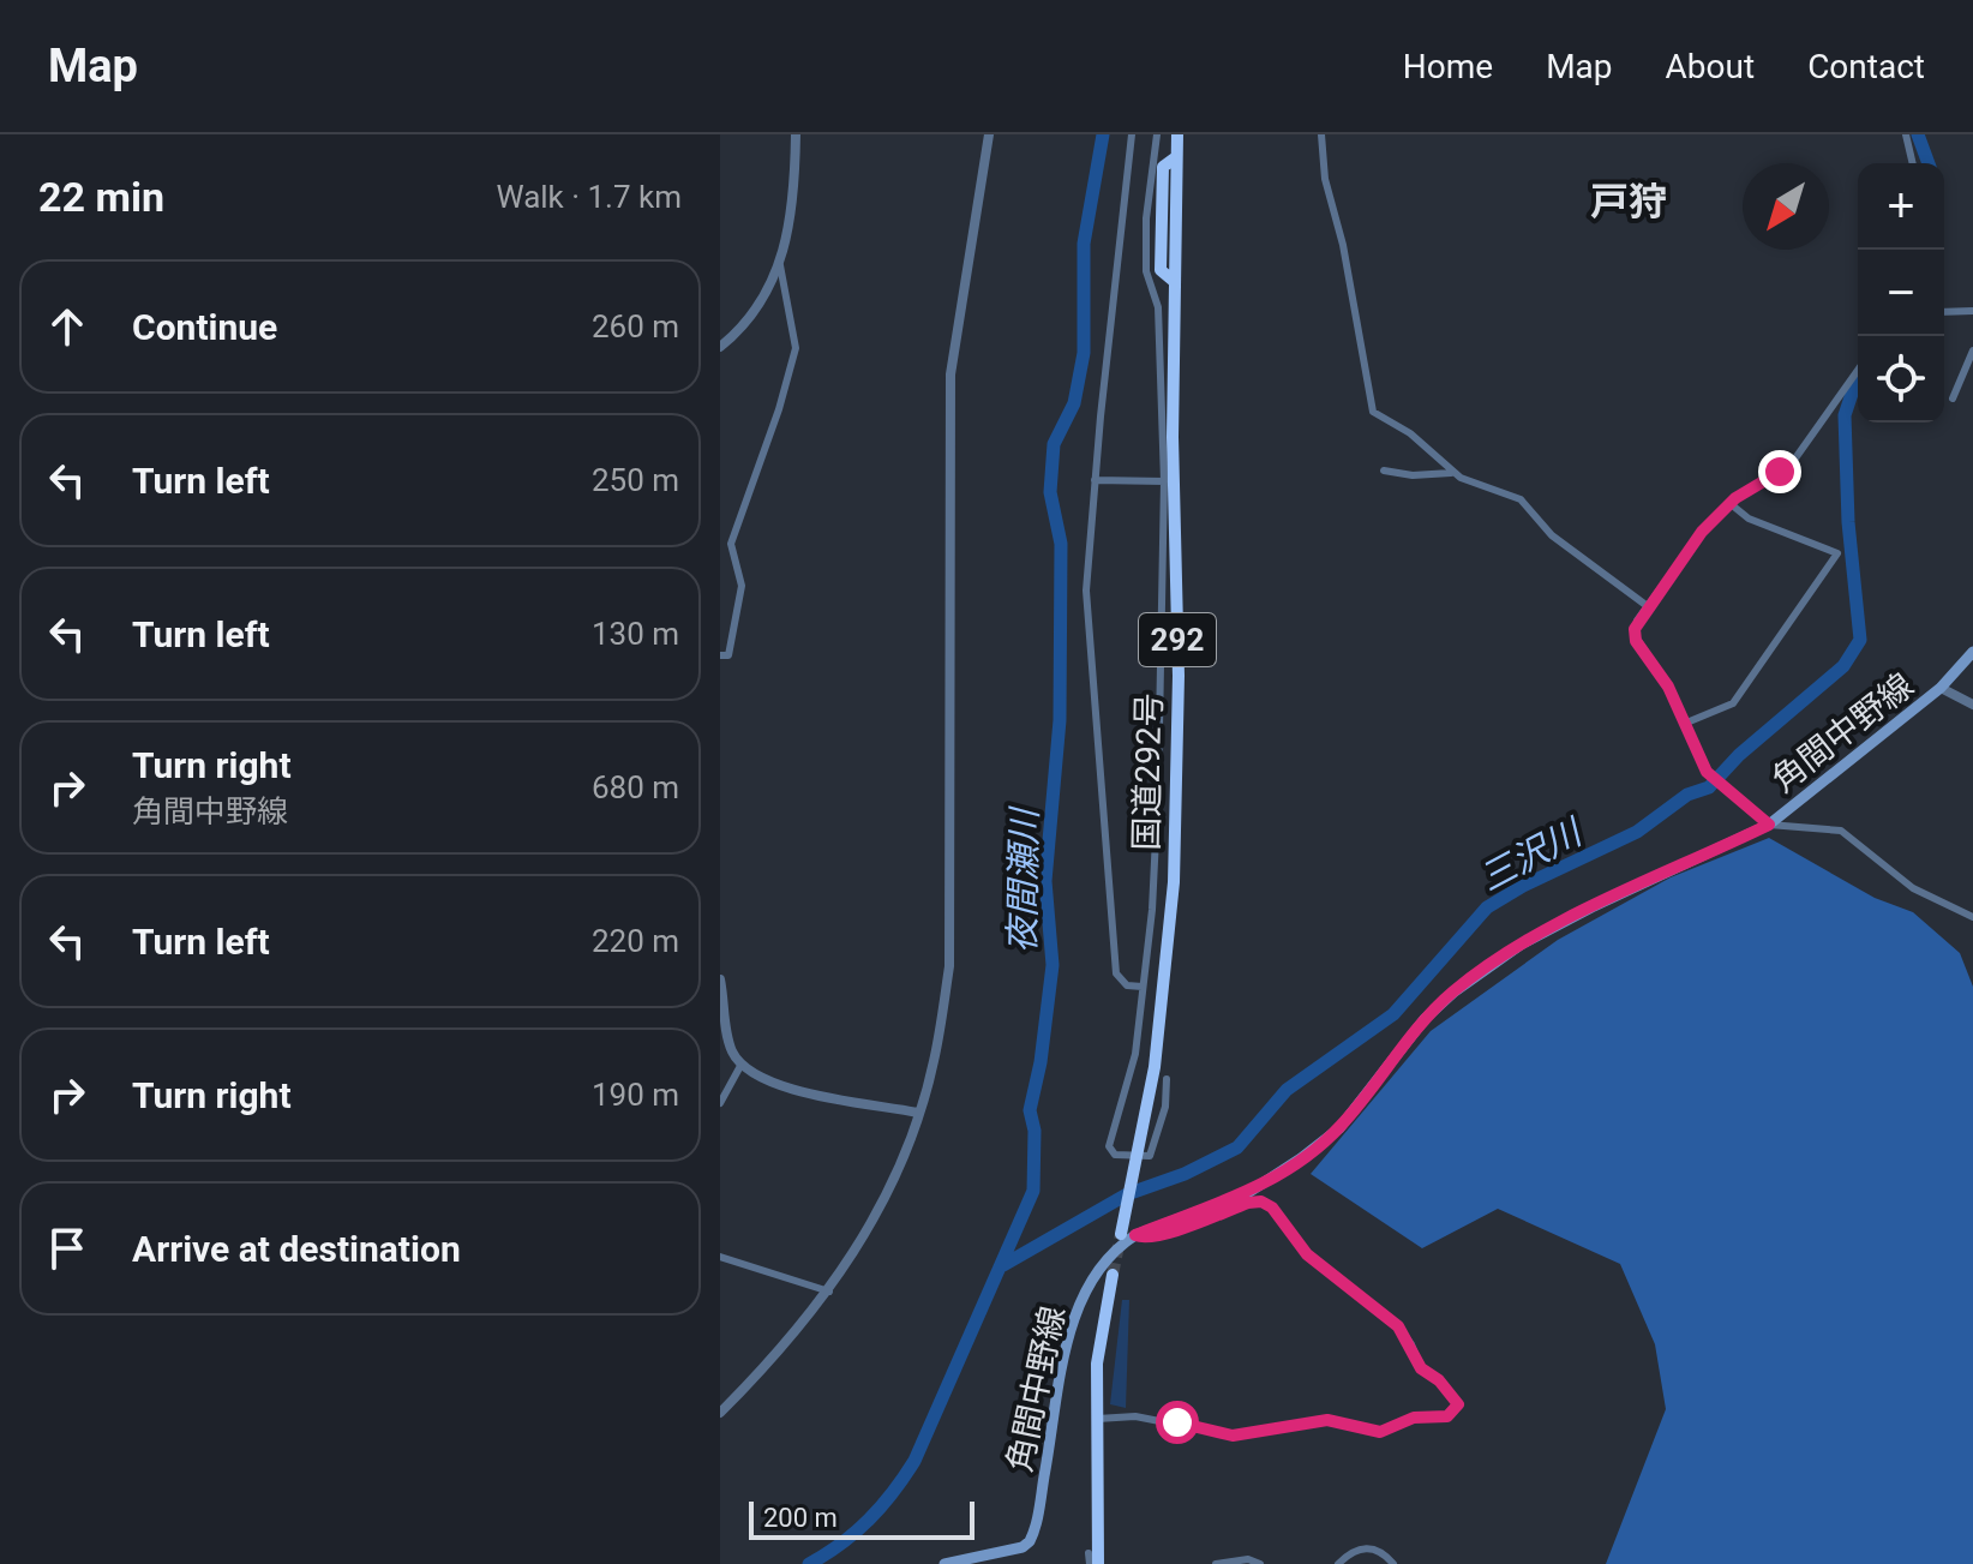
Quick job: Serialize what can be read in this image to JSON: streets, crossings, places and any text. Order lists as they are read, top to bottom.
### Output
{
  "streets": {
    "highway": ["292", "国道292号"],
    "main road": ["角間中野線"]
  },
  "districts": ["戸狩"],
  "water": ["三沢川", "夜間瀬川"],
  "scale_bar": "200 m",
  "north": "bottom left",
  "page": {
    "header": "Map",
    "nav": [
      "Home",
      "Map",
      "About",
      "Contact"
    ],
    "heading": ["22 min", "Walk · 1.7 km"],
    "map_buttons": ["+", "−"],
    "list": [
      ["Continue", "260 m"],
      ["Turn left", "250 m"],
      ["Turn left", "130 m"],
      ["Turn right", "角間中野線", "680 m"],
      ["Turn left", "220 m"],
      ["Turn right", "190 m"],
      "Arrive at destination"
    ],
    "scale": "200 m"
  }
}
